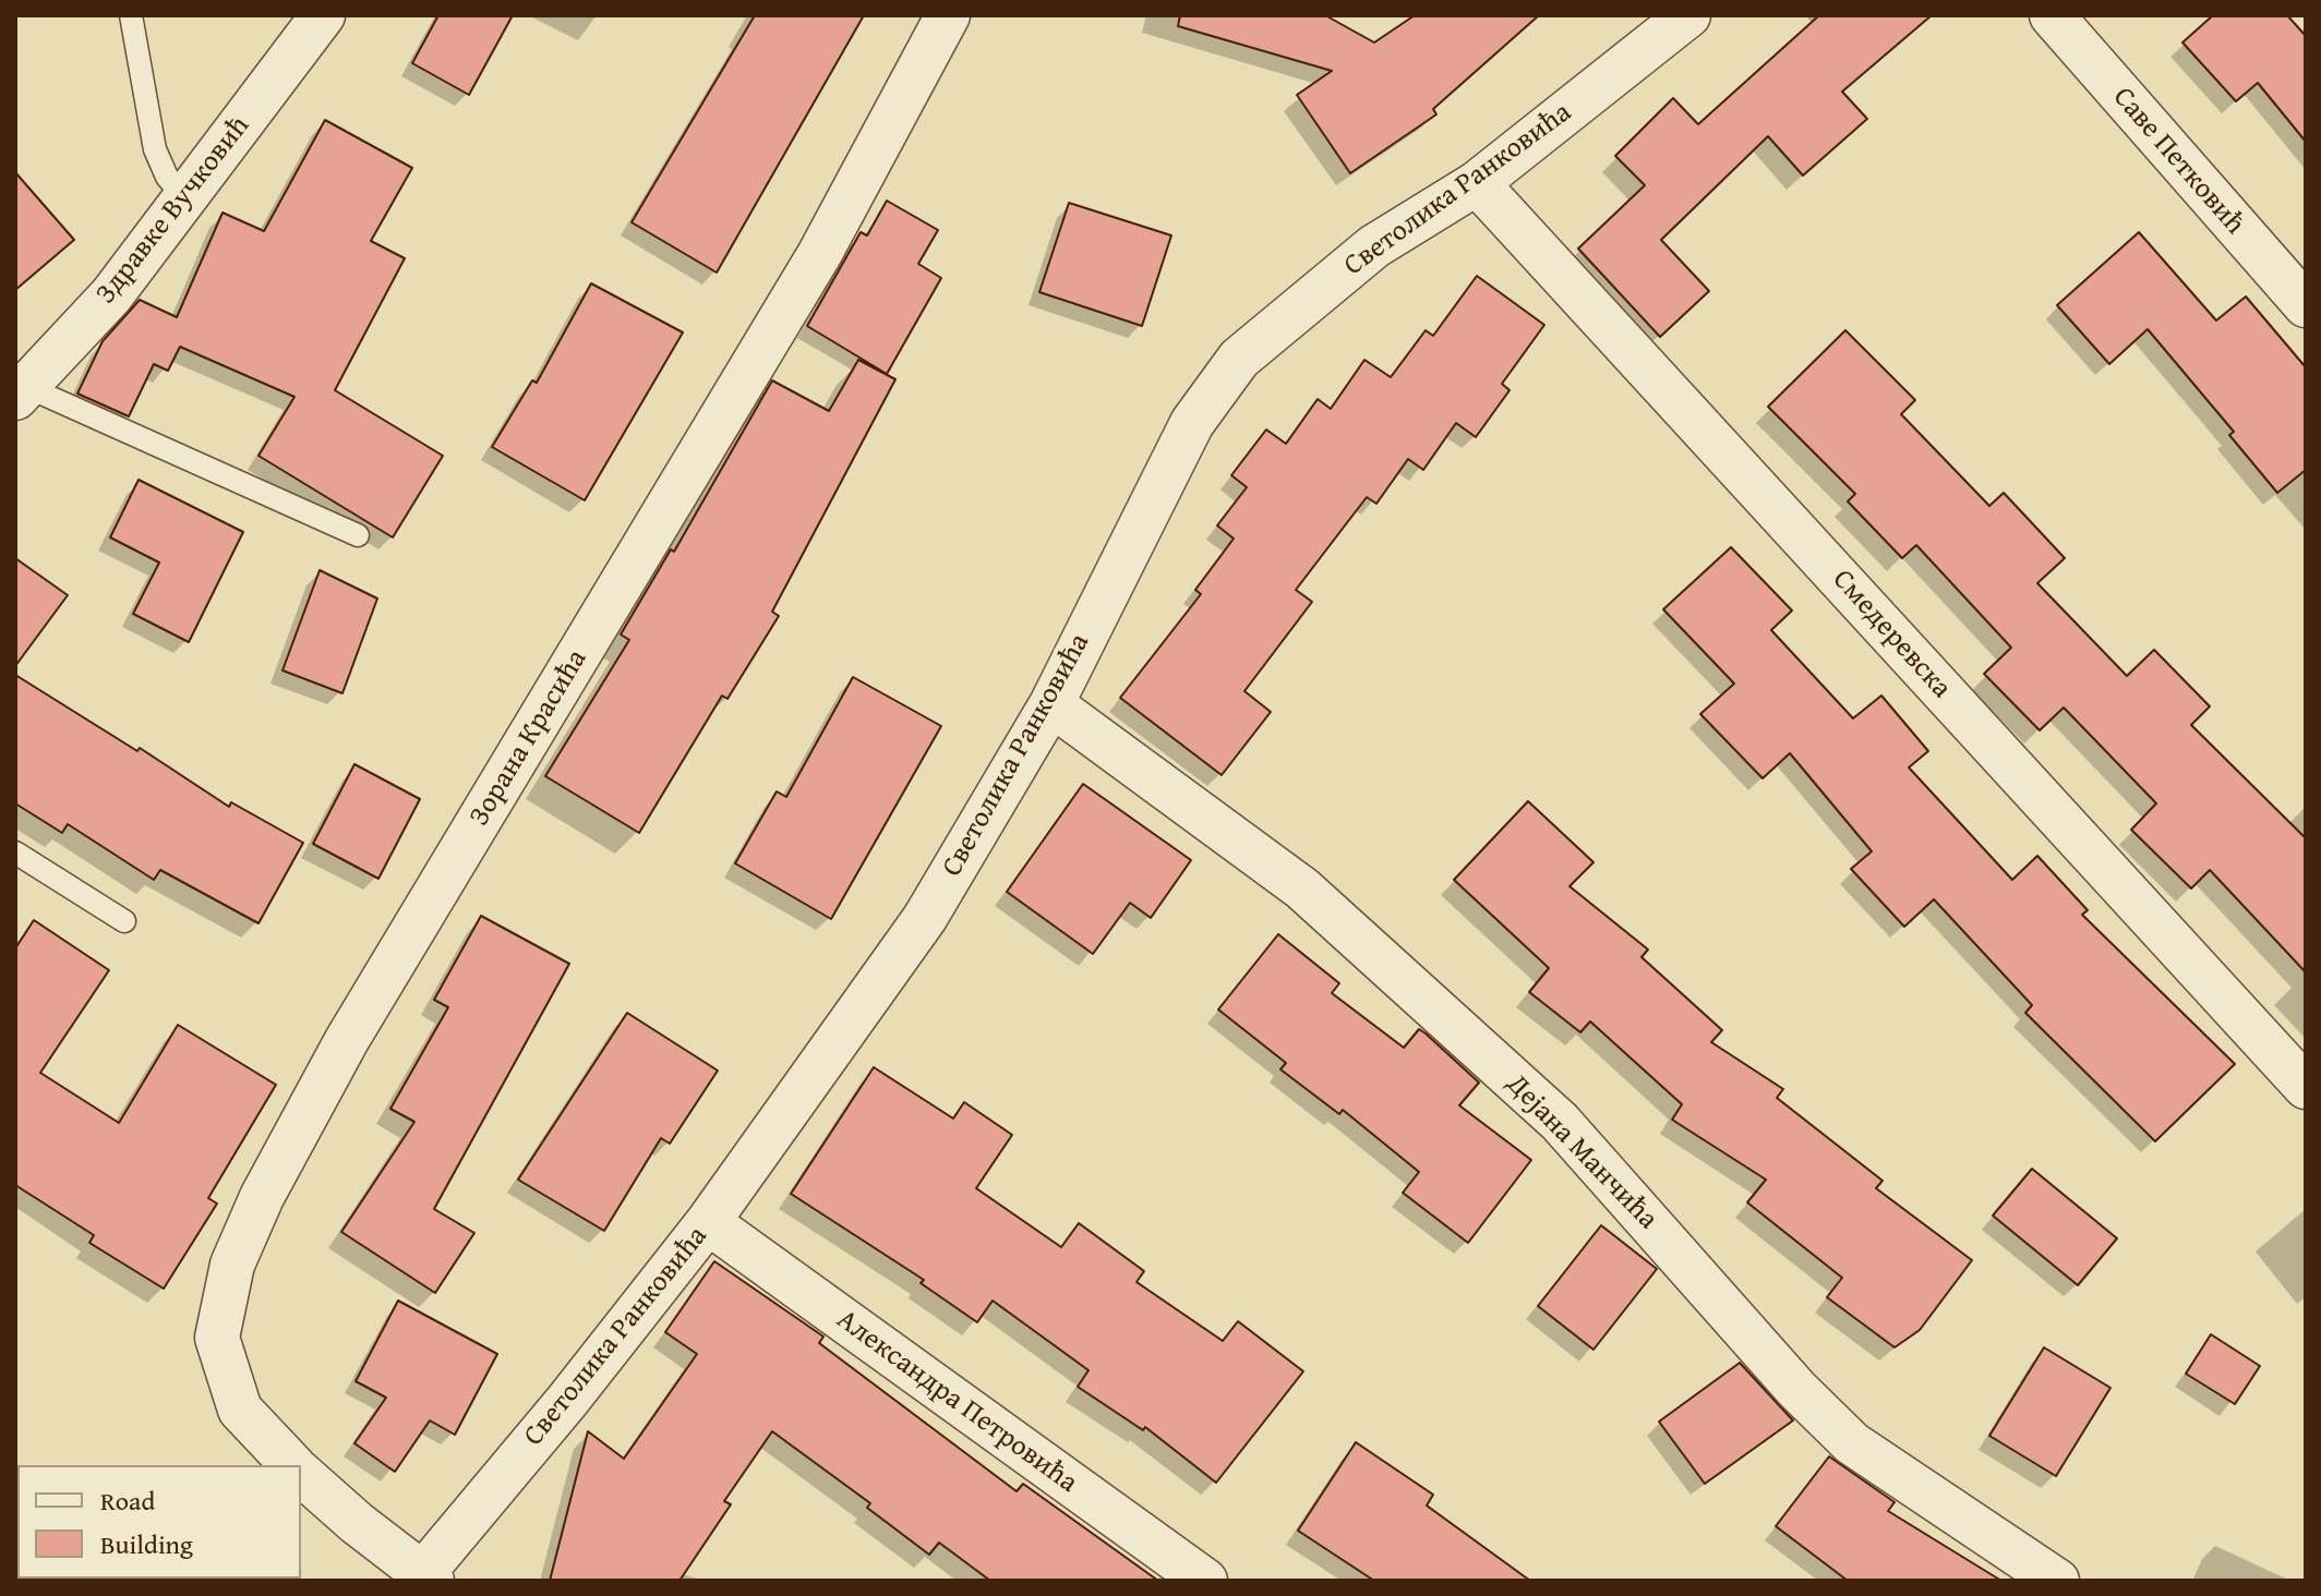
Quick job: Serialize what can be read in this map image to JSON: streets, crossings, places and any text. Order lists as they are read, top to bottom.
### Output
{
  "streets": {
    "street": [
      "Саве Петковић",
      "Светолика Ранковића",
      "Здравке Вучковић",
      "Смедеревска",
      "Зорана Красића",
      "Дејана Манчића",
      "Александра Петровића"
    ]
  },
  "crossings": [
    ["Светолика Ранковића", "Смедеревска"],
    ["Светолика Ранковића", "Зорана Красића"],
    ["Светолика Ранковића", "Дејана Манчића"],
    ["Светолика Ранковића", "Александра Петровића"]
  ],
  "legend": ["Road", "Building"]
}
